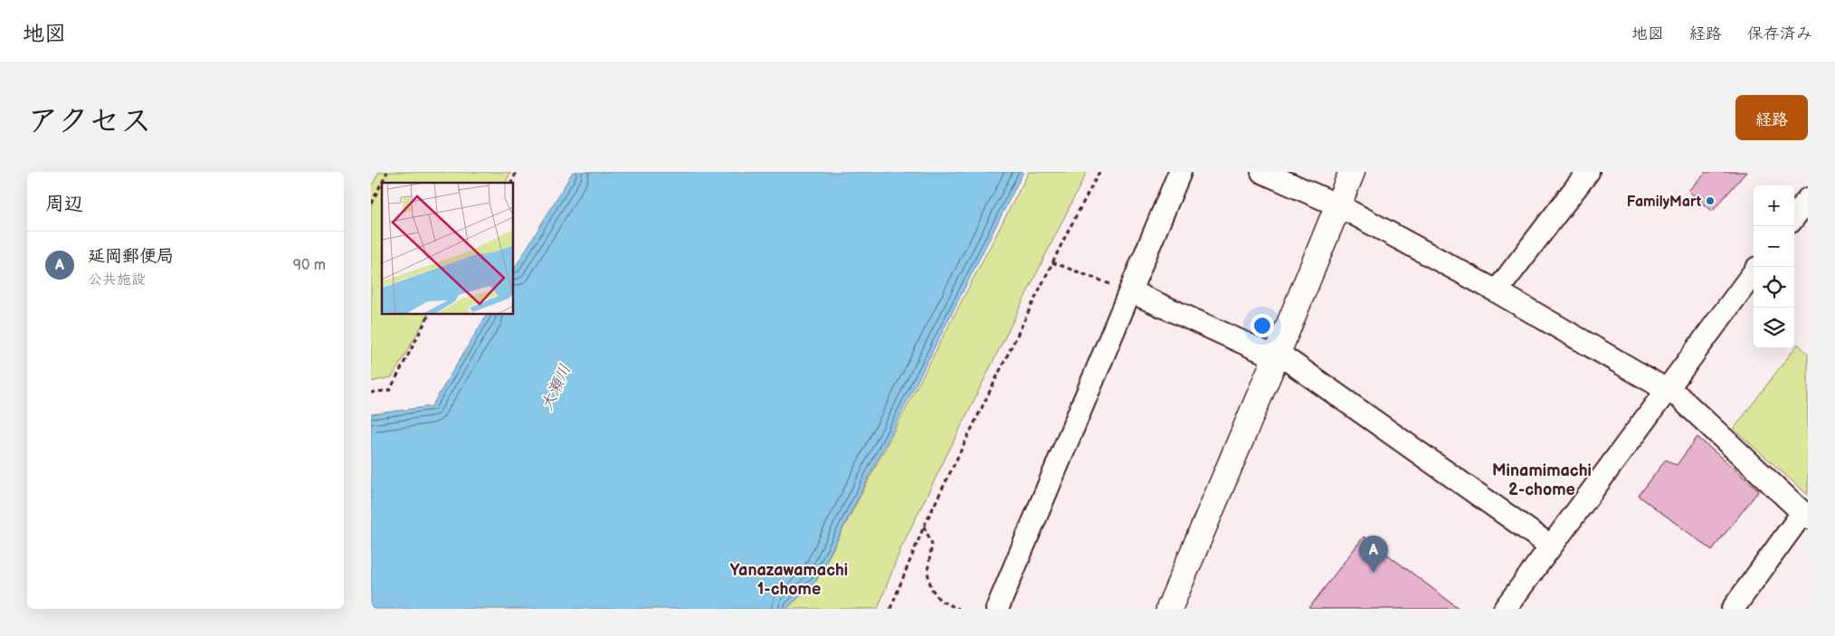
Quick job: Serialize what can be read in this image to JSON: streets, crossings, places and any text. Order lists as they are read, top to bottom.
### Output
{
  "districts": ["Minamimachi 2-chome", "Yanazawamachi 1-chome"],
  "water": ["大瀬川"],
  "places": ["FamilyMart"],
  "page": {
    "header": "地図",
    "nav": ["地図", "経路", "保存済み"],
    "title": "アクセス",
    "buttons": "経路",
    "heading": "周辺",
    "map_buttons": ["+", "−"],
    "list": [
      {
        "mark": "A",
        "name": "延岡郵便局",
        "note": "公共施設",
        "value": "90 m"
      }
    ],
    "pins": "A"
  }
}
